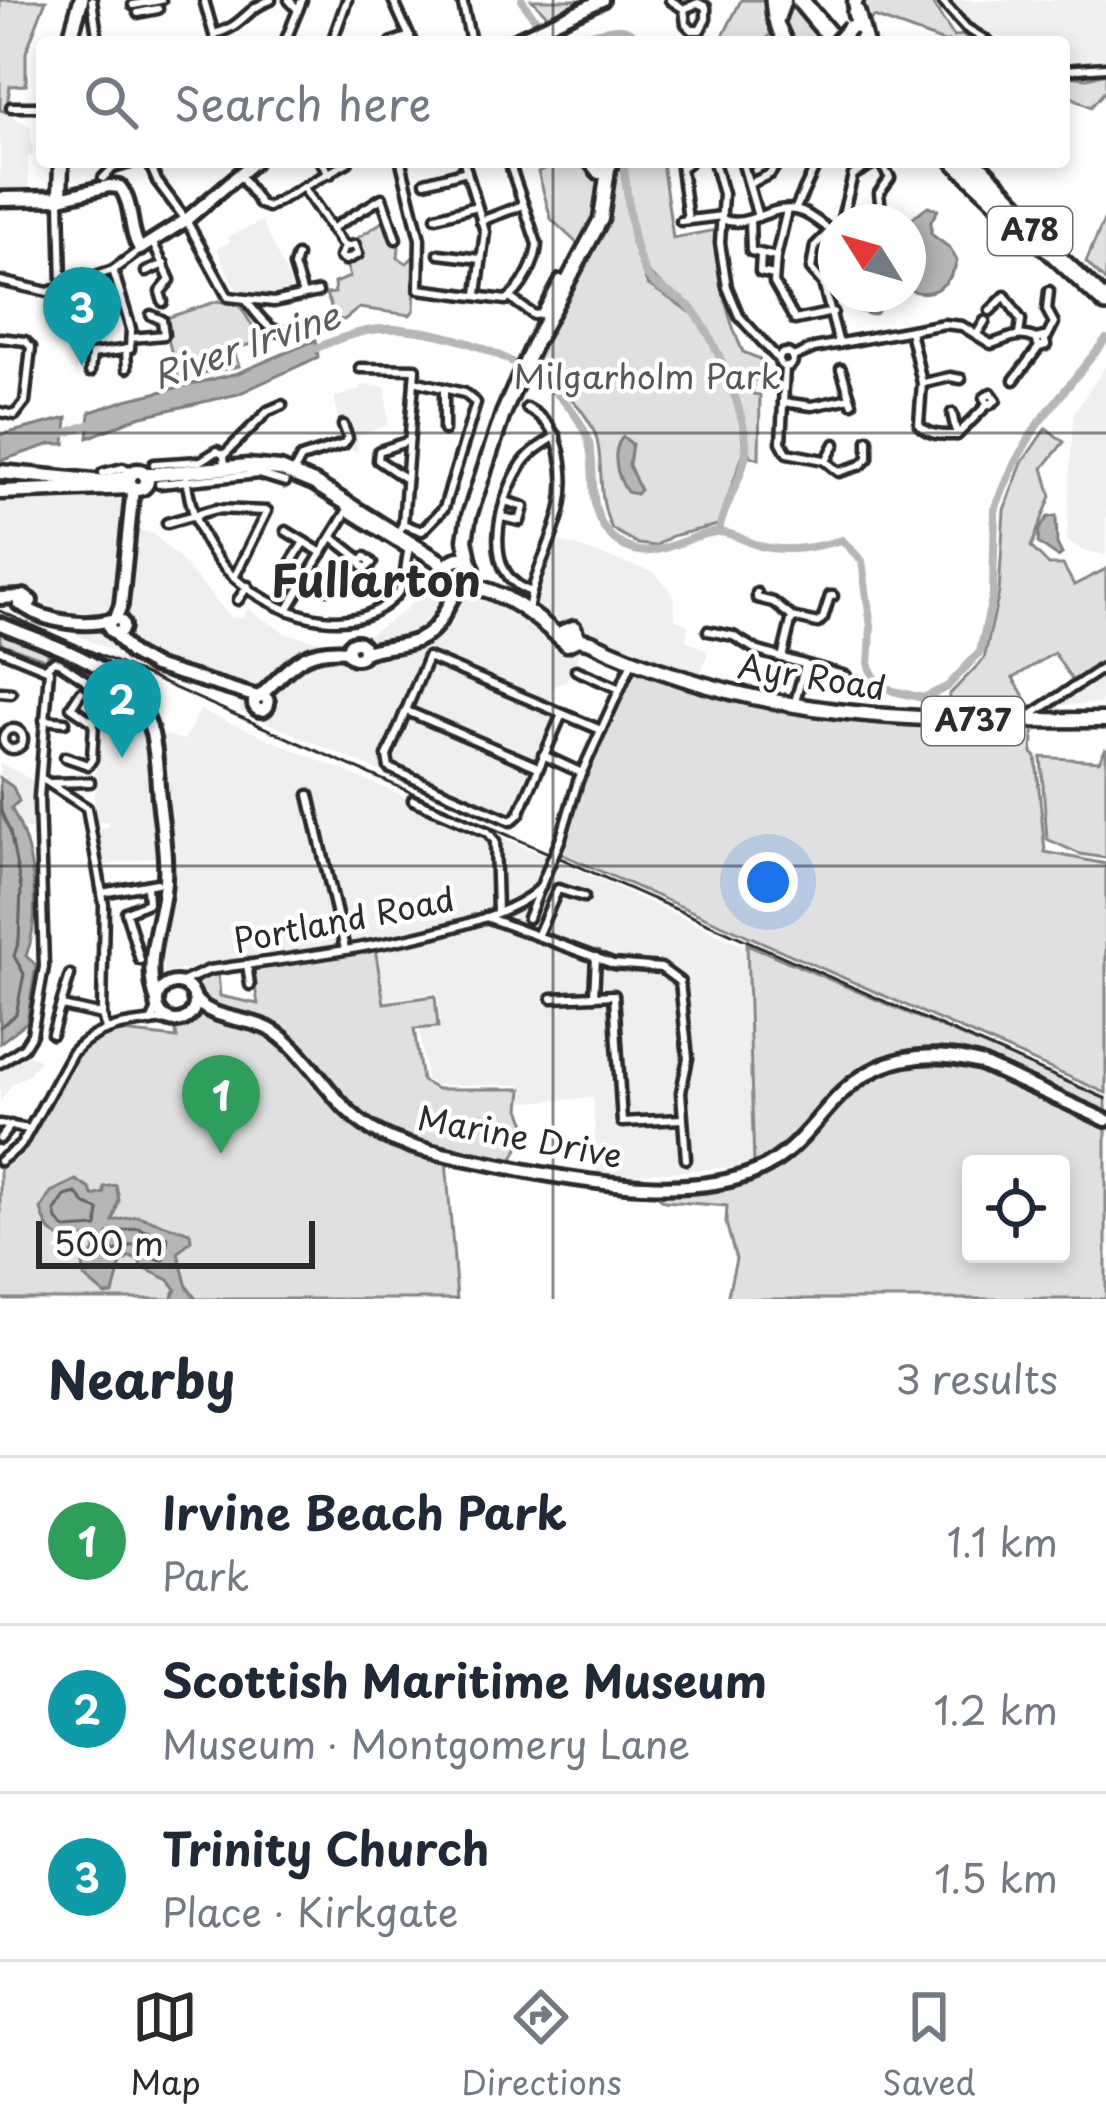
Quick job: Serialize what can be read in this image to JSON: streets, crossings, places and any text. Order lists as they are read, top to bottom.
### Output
{
  "streets": {
    "highway": ["A78"],
    "main road": ["Ayr Road", "A737"],
    "street": ["Portland Road", "Marine Drive"]
  },
  "crossings": [
    ["Ayr Road", "A737"],
    ["Ayr Road", "Portland Road"]
  ],
  "districts": ["Fullarton"],
  "water": ["River Irvine"],
  "parks": ["Milgarholm Park"],
  "scale_bar": "500 m",
  "north": "top left",
  "page": {
    "search": "Search here",
    "pins": ["3", "2", "1"],
    "scale": "500 m",
    "heading": ["Nearby", "3 results"],
    "list": [
      {
        "mark": "1",
        "name": "Irvine Beach Park",
        "note": "Park",
        "value": "1.1 km"
      },
      {
        "mark": "2",
        "name": "Scottish Maritime Museum",
        "note": "Museum · Montgomery Lane",
        "value": "1.2 km"
      },
      {
        "mark": "3",
        "name": "Trinity Church",
        "note": "Place · Kirkgate",
        "value": "1.5 km"
      }
    ],
    "nav": ["Map", "Directions", "Saved"]
  }
}
